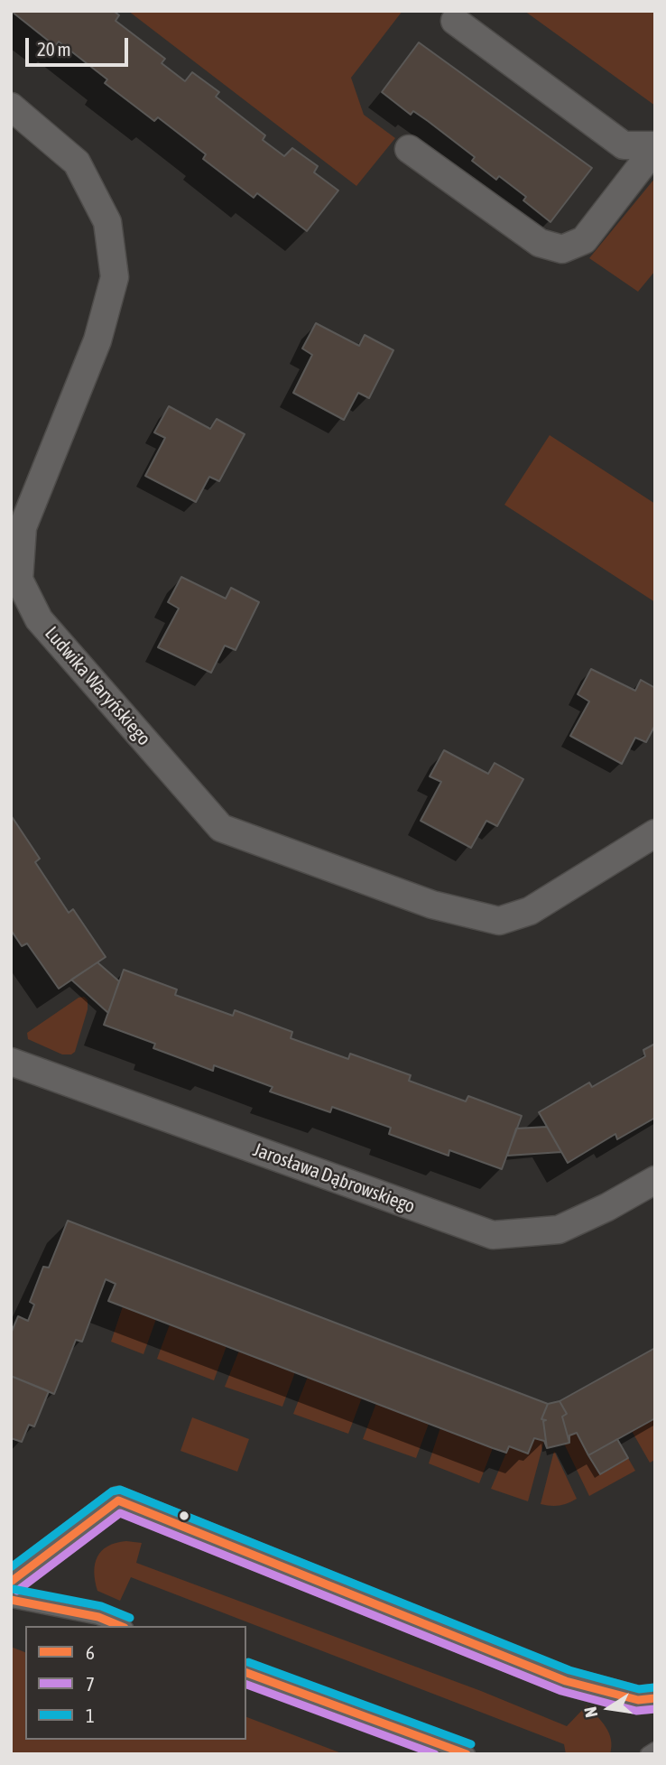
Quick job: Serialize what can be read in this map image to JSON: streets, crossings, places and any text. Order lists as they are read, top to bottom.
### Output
{
  "streets": {
    "street": ["Ludwika Waryńskiego", "Jarosława Dąbrowskiego"]
  },
  "lines": ["transit line 1", "transit line 6", "transit line 7"],
  "legend": ["6", "7", "1"],
  "scale_bar": "20 m",
  "north": "left"
}
